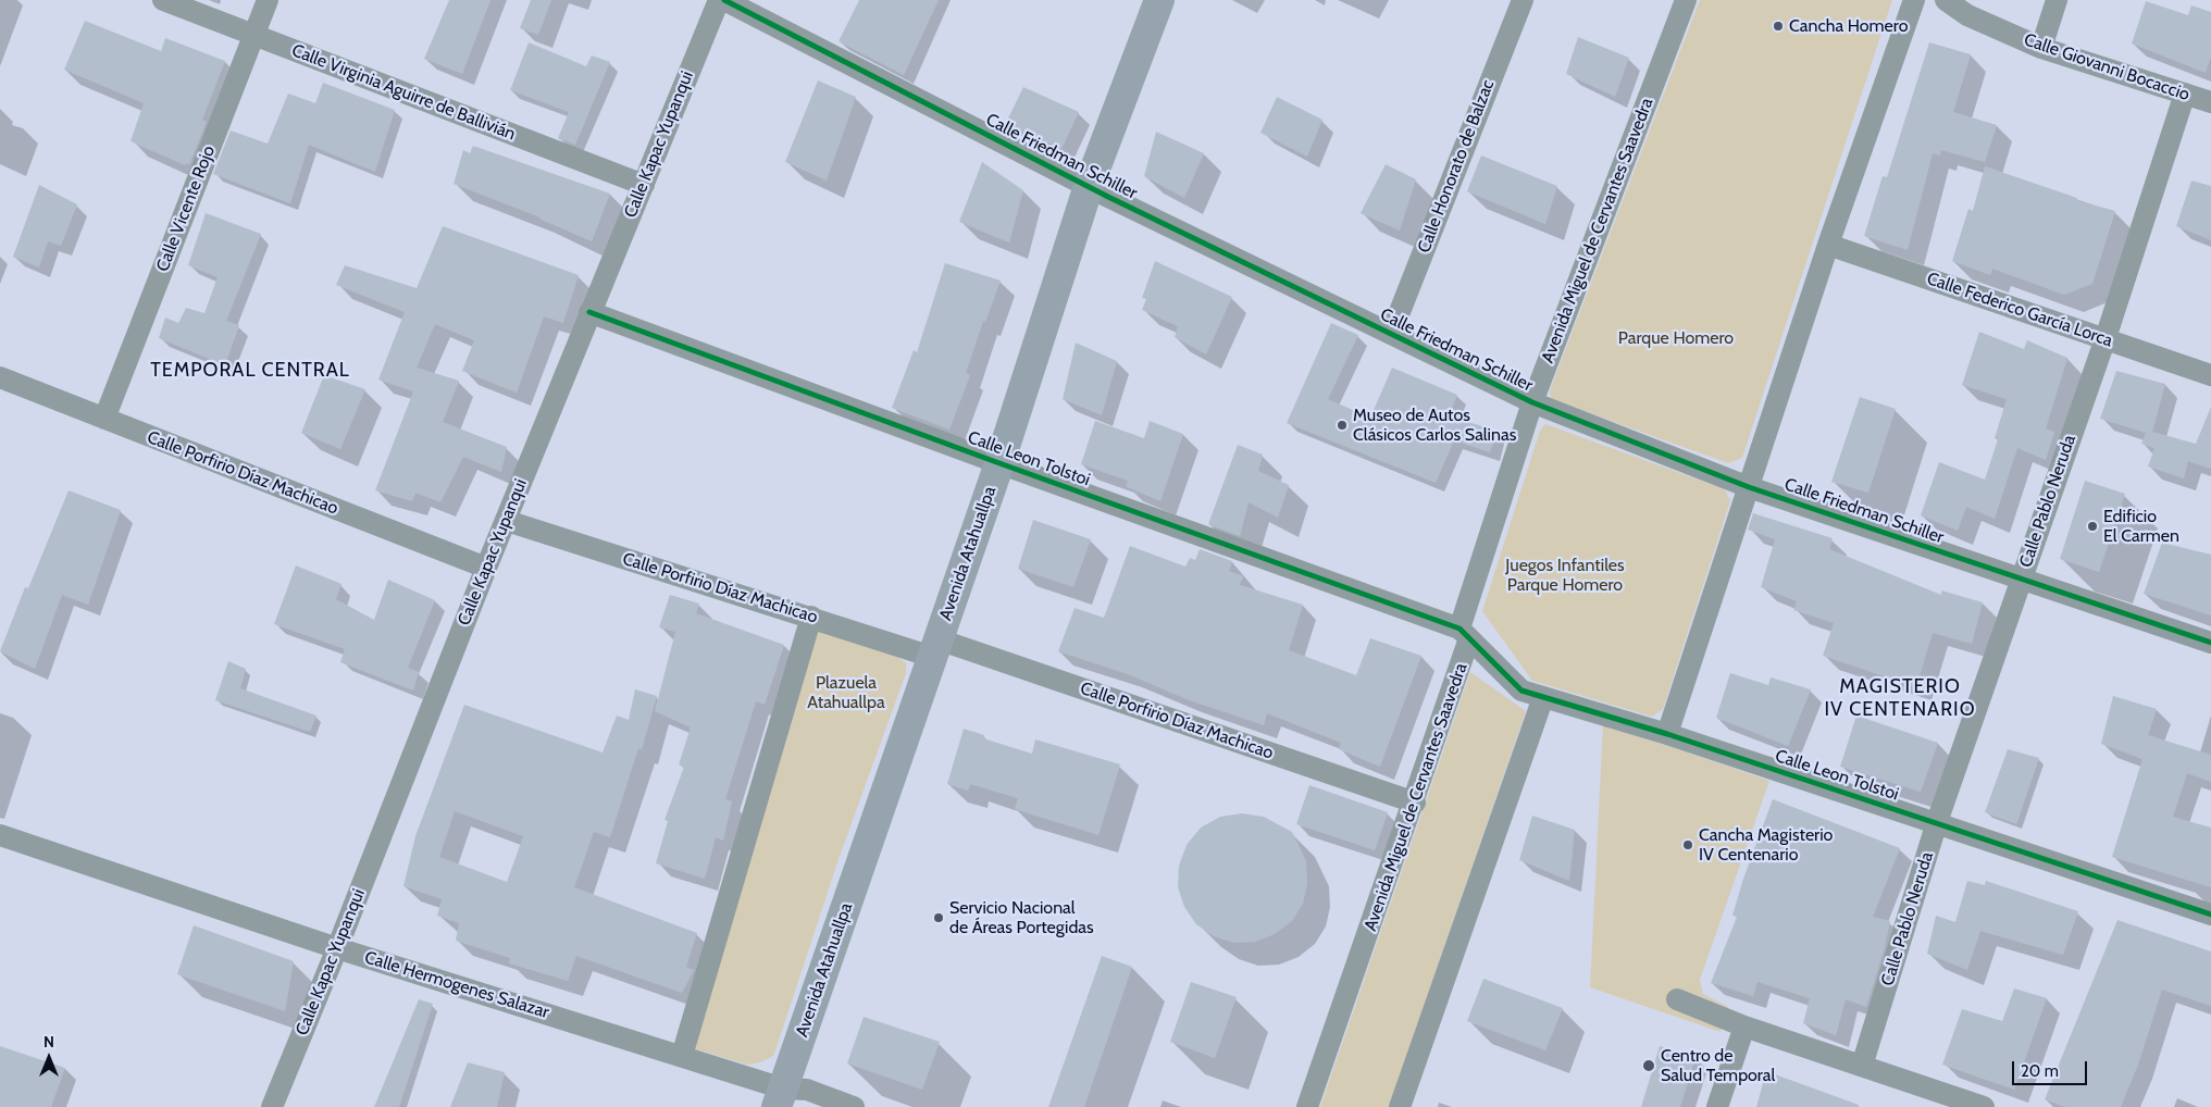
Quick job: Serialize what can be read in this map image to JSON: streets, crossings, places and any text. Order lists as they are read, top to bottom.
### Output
{
  "streets": {
    "main road": ["Avenida Atahuallpa"],
    "street": [
      "Calle Giovanni Bocaccio",
      "Calle Virginia Aguirre de Ballivián",
      "Calle Kapac Yupanqui",
      "Calle Friedman Schiller",
      "Calle Honorato de Balzac",
      "Calle Vicente Rojo",
      "Avenida Miguel de Cervantes Saavedra",
      "Calle Federico García Lorca",
      "Calle Leon Tolstoi",
      "Calle Porfirio Díaz Machicao",
      "Calle Pablo Neruda",
      "Calle Hermogenes Salazar"
    ]
  },
  "crossings": [
    ["Calle Giovanni Bocaccio", "Calle Pablo Neruda"],
    ["Calle Virginia Aguirre de Ballivián", "Calle Kapac Yupanqui"],
    ["Calle Virginia Aguirre de Ballivián", "Calle Vicente Rojo"],
    ["Calle Kapac Yupanqui", "Calle Leon Tolstoi"],
    ["Calle Kapac Yupanqui", "Calle Porfirio Díaz Machicao"],
    ["Calle Kapac Yupanqui", "Calle Hermogenes Salazar"],
    ["Calle Friedman Schiller", "Calle Honorato de Balzac"],
    ["Calle Friedman Schiller", "Avenida Miguel de Cervantes Saavedra"],
    ["Calle Friedman Schiller", "Calle Pablo Neruda"],
    ["Calle Friedman Schiller", "Avenida Atahuallpa"],
    ["Calle Vicente Rojo", "Calle Porfirio Díaz Machicao"],
    ["Avenida Miguel de Cervantes Saavedra", "Calle Leon Tolstoi"],
    ["Avenida Miguel de Cervantes Saavedra", "Calle Porfirio Díaz Machicao"],
    ["Calle Federico García Lorca", "Calle Pablo Neruda"],
    ["Calle Leon Tolstoi", "Calle Pablo Neruda"],
    ["Calle Leon Tolstoi", "Avenida Atahuallpa"],
    ["Calle Porfirio Díaz Machicao", "Avenida Atahuallpa"],
    ["Avenida Atahuallpa", "Calle Hermogenes Salazar"]
  ],
  "districts": ["TEMPORAL CENTRAL", "MAGISTERIO IV CENTENARIO"],
  "parks": ["Parque Homero", "Juegos Infantiles Parque Homero", "Plazuela Atahuallpa"],
  "places": [
    "Cancha Homero",
    "Museo de Autos Clásicos Carlos Salinas",
    "Edificio El Carmen",
    "Cancha Magisterio IV Centenario",
    "Servicio Nacional de Áreas Portegidas",
    "Centro de Salud Temporal"
  ],
  "scale_bar": "20 m",
  "north": "top"
}
